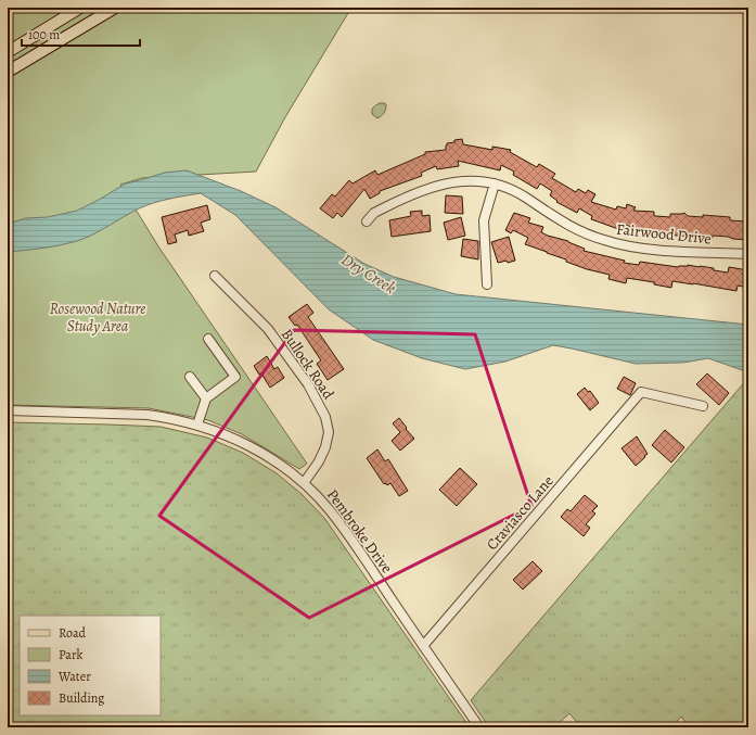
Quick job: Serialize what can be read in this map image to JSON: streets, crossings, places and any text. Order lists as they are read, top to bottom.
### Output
{
  "streets": {
    "street": [
      "Fairwood Drive",
      "Bullock Road",
      "Craviasco Lane",
      "Pembroke Drive"
    ]
  },
  "crossings": [
    ["Bullock Road", "Pembroke Drive"],
    ["Craviasco Lane", "Pembroke Drive"]
  ],
  "water": ["Dry Creek"],
  "parks": ["Rosewood Nature Study Area"],
  "legend": [
    "Road",
    "Park",
    "Water",
    "Building"
  ],
  "scale_bar": "100 m"
}
